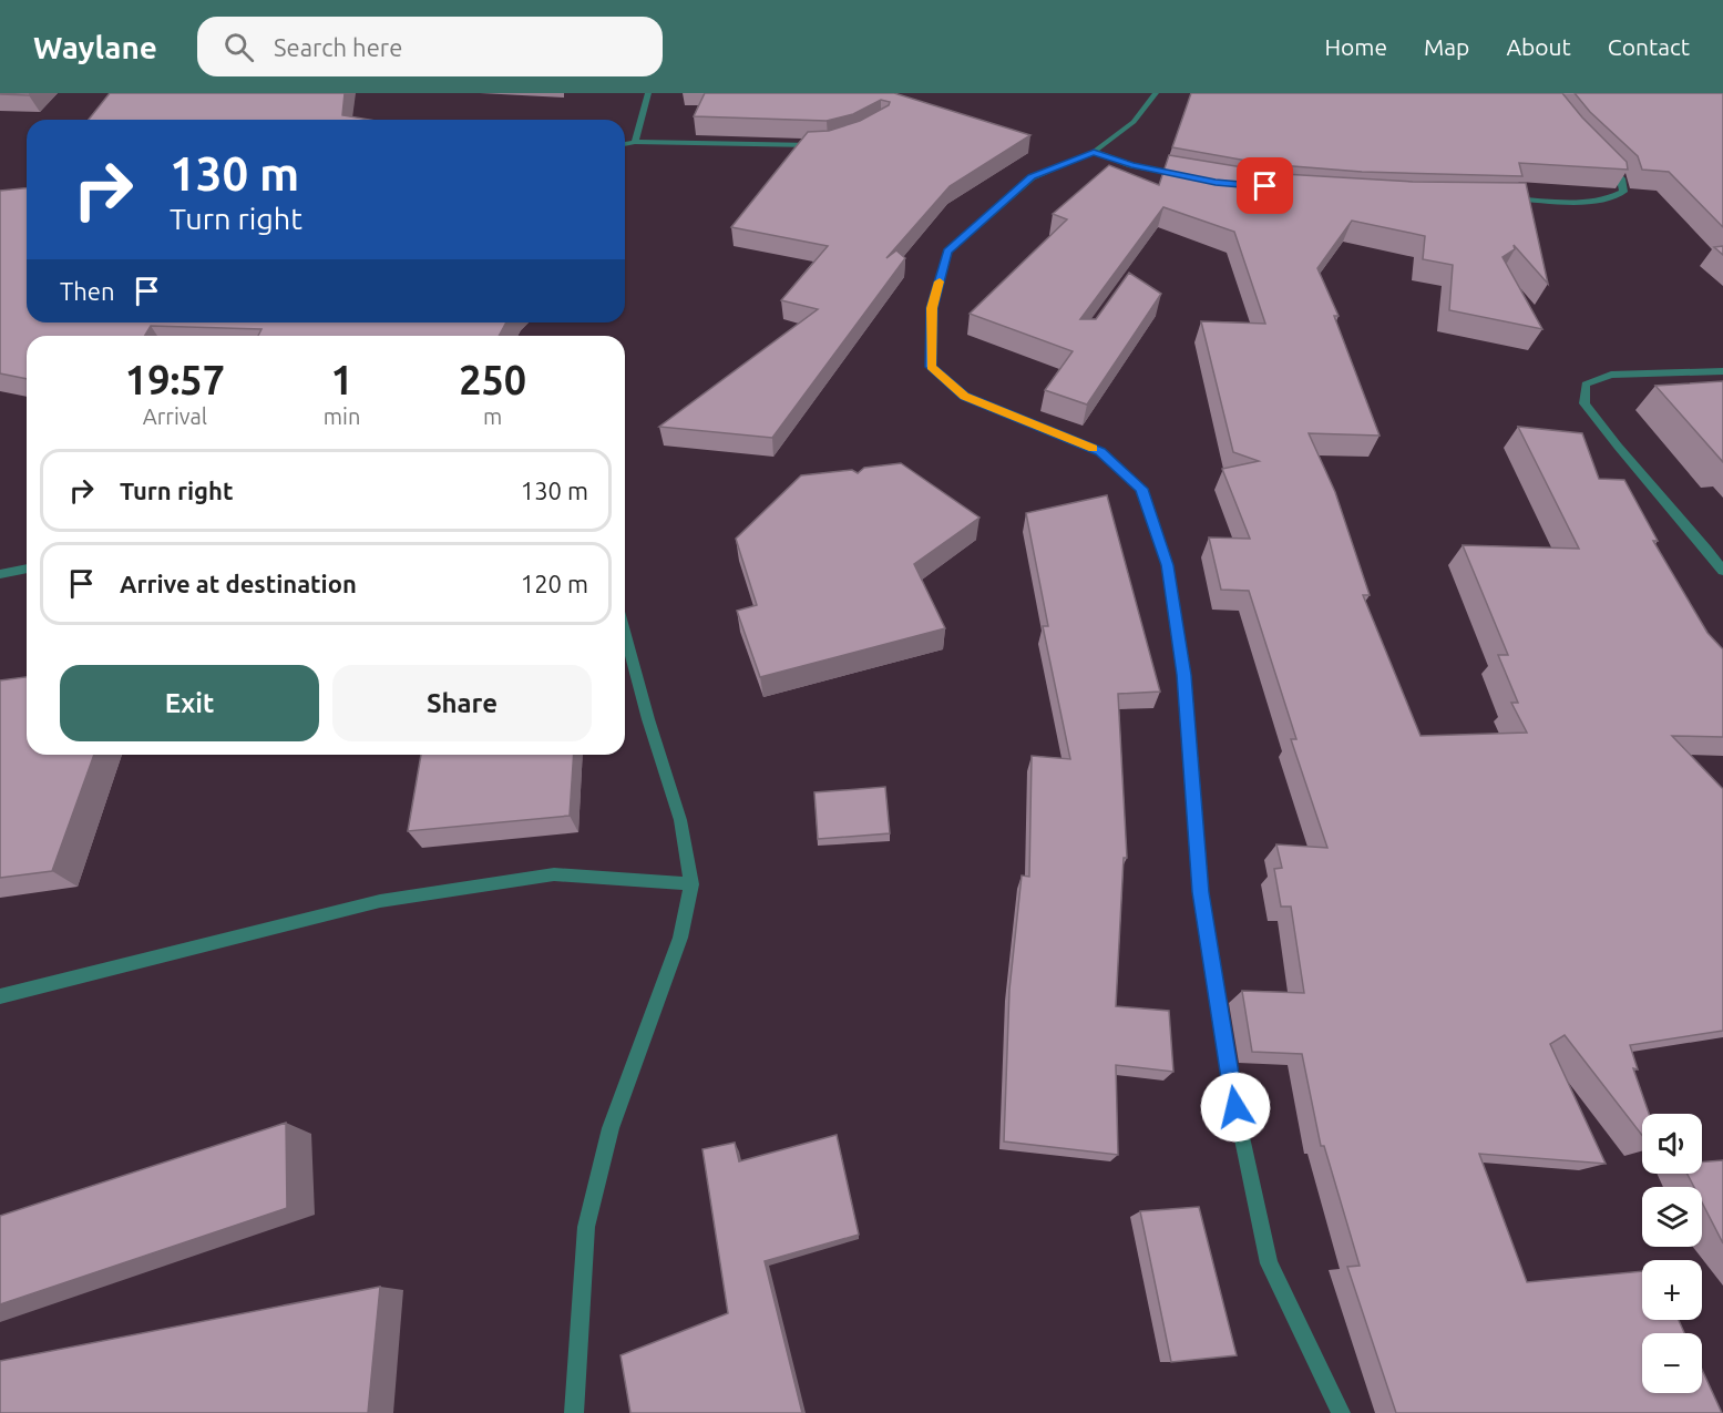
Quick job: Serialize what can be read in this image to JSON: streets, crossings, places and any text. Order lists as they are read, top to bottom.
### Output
{
  "page": {
    "header": "Waylane",
    "search": "Search here",
    "nav": [
      "Home",
      "Map",
      "About",
      "Contact"
    ],
    "turn": ["130 m", "Turn right"],
    "then": "Then",
    "eta": [
      "19:57",
      "Arrival",
      "1",
      "min",
      "250",
      "m"
    ],
    "list": [
      {
        "name": "Turn right",
        "value": "130 m"
      },
      {
        "name": "Arrive at destination",
        "value": "120 m"
      }
    ],
    "buttons": ["Exit", "Share"],
    "map_buttons": ["+", "−"]
  }
}
